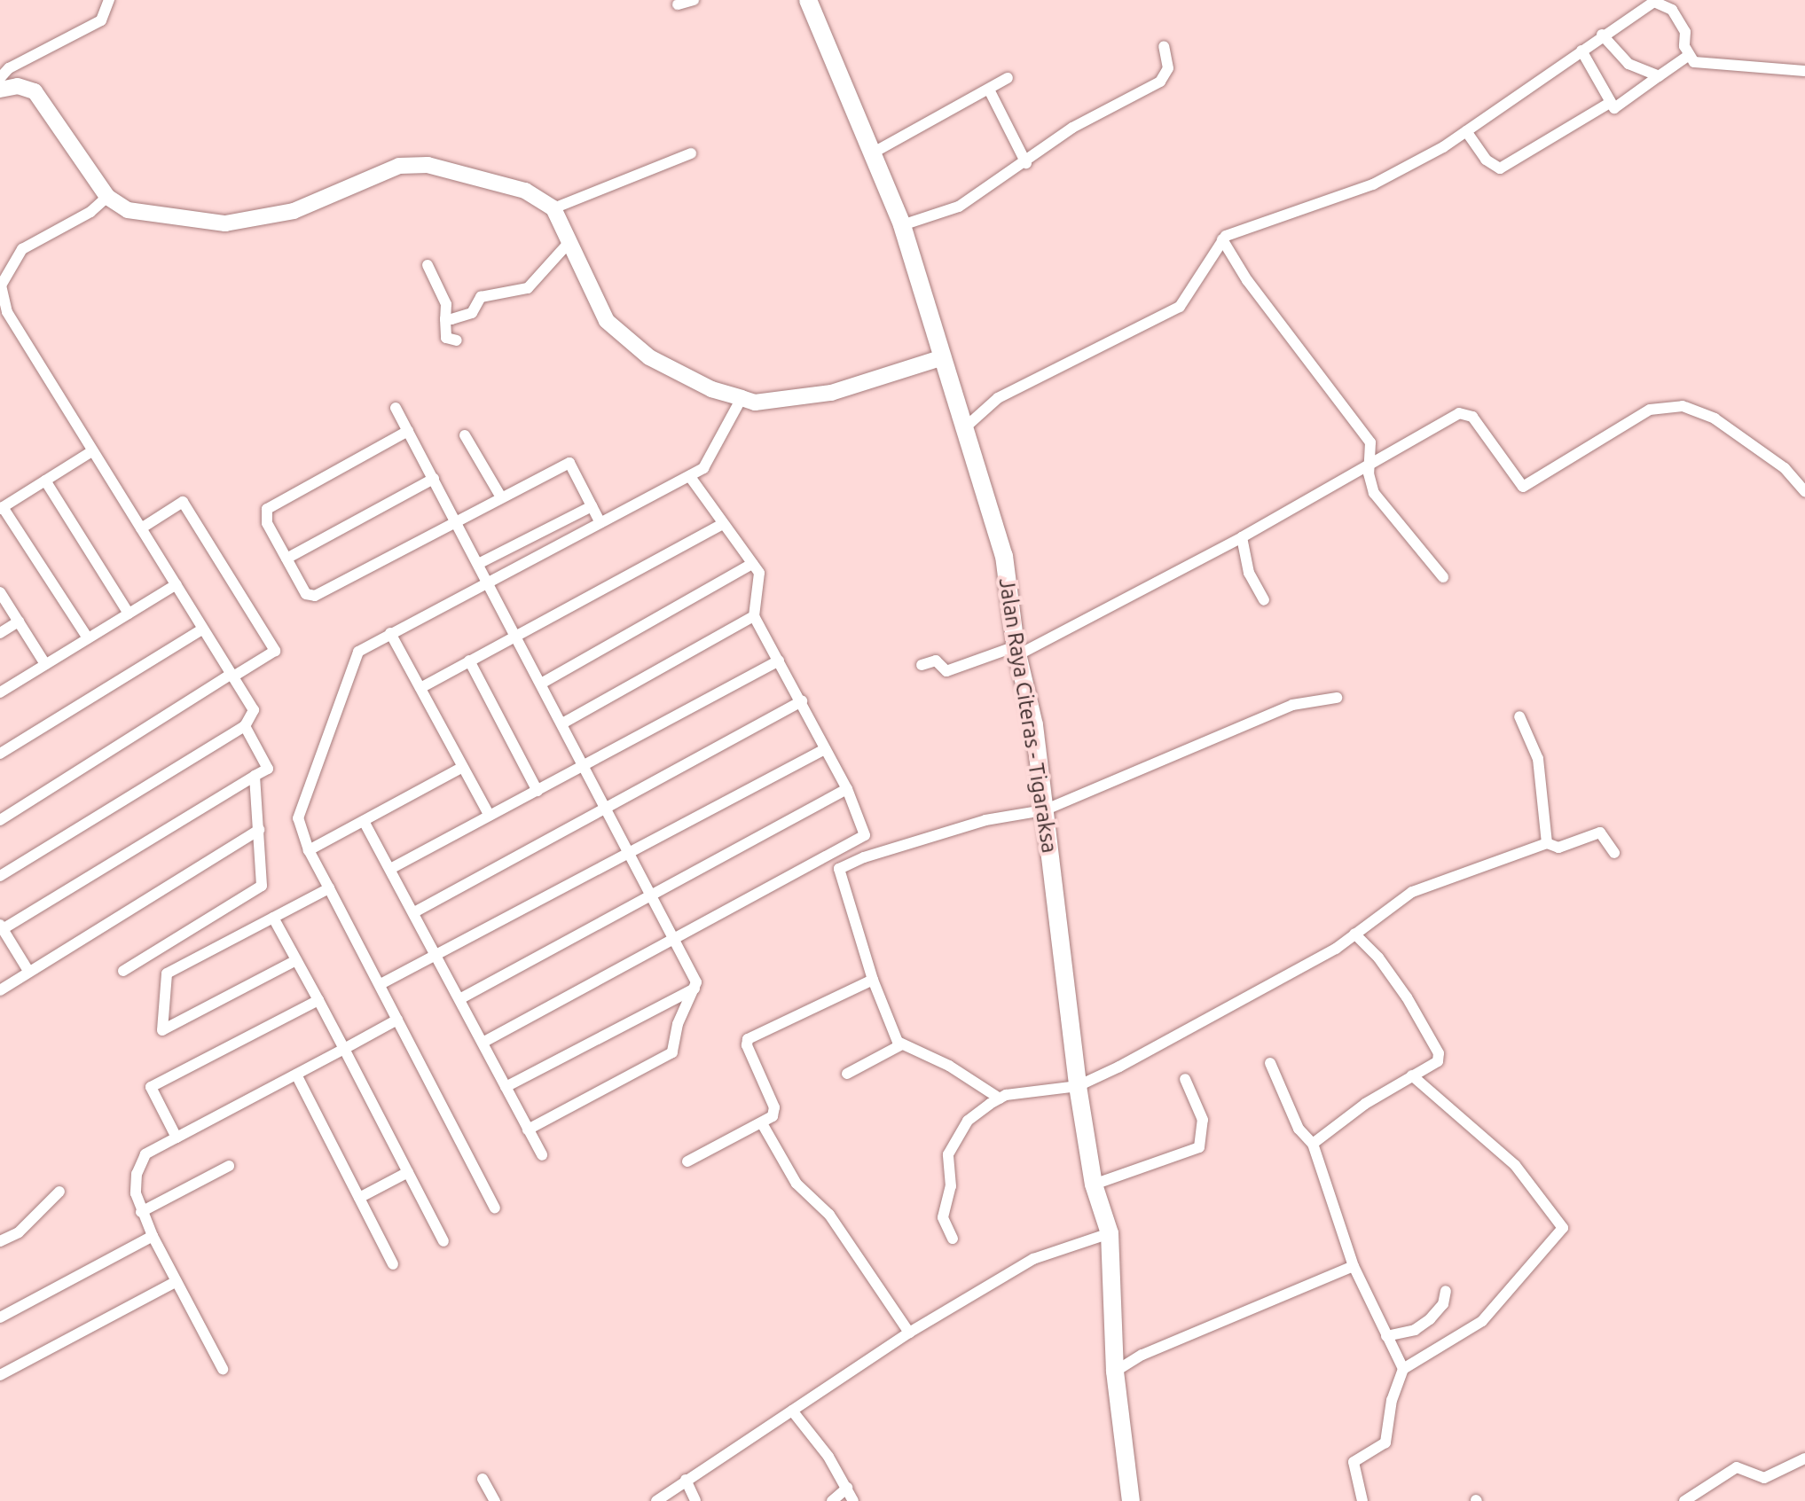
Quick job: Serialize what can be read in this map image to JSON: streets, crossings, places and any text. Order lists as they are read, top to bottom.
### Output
{
  "streets": {
    "main road": ["Jalan Raya Citeras - Tigaraksa"]
  }
}
